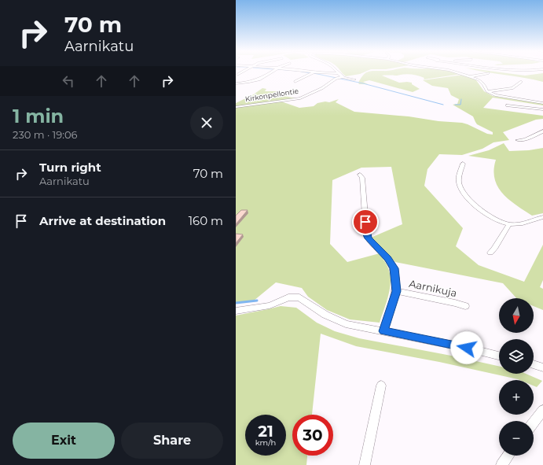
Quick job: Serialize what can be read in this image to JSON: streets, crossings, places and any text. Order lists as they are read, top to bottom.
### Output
{
  "streets": {
    "street": ["Kirkonpellontie", "Aarnikuja"]
  },
  "north": "bottom",
  "page": {
    "turn": ["70 m", "Aarnikatu"],
    "heading": ["1 min", "230 m · 19:06"],
    "list": [
      {
        "name": "Turn right",
        "note": "Aarnikatu",
        "value": "70 m"
      },
      {
        "name": "Arrive at destination",
        "value": "160 m"
      }
    ],
    "map_buttons": ["+", "−"],
    "speed": "21 km/h",
    "limit": "30",
    "buttons": ["Exit", "Share"]
  }
}
